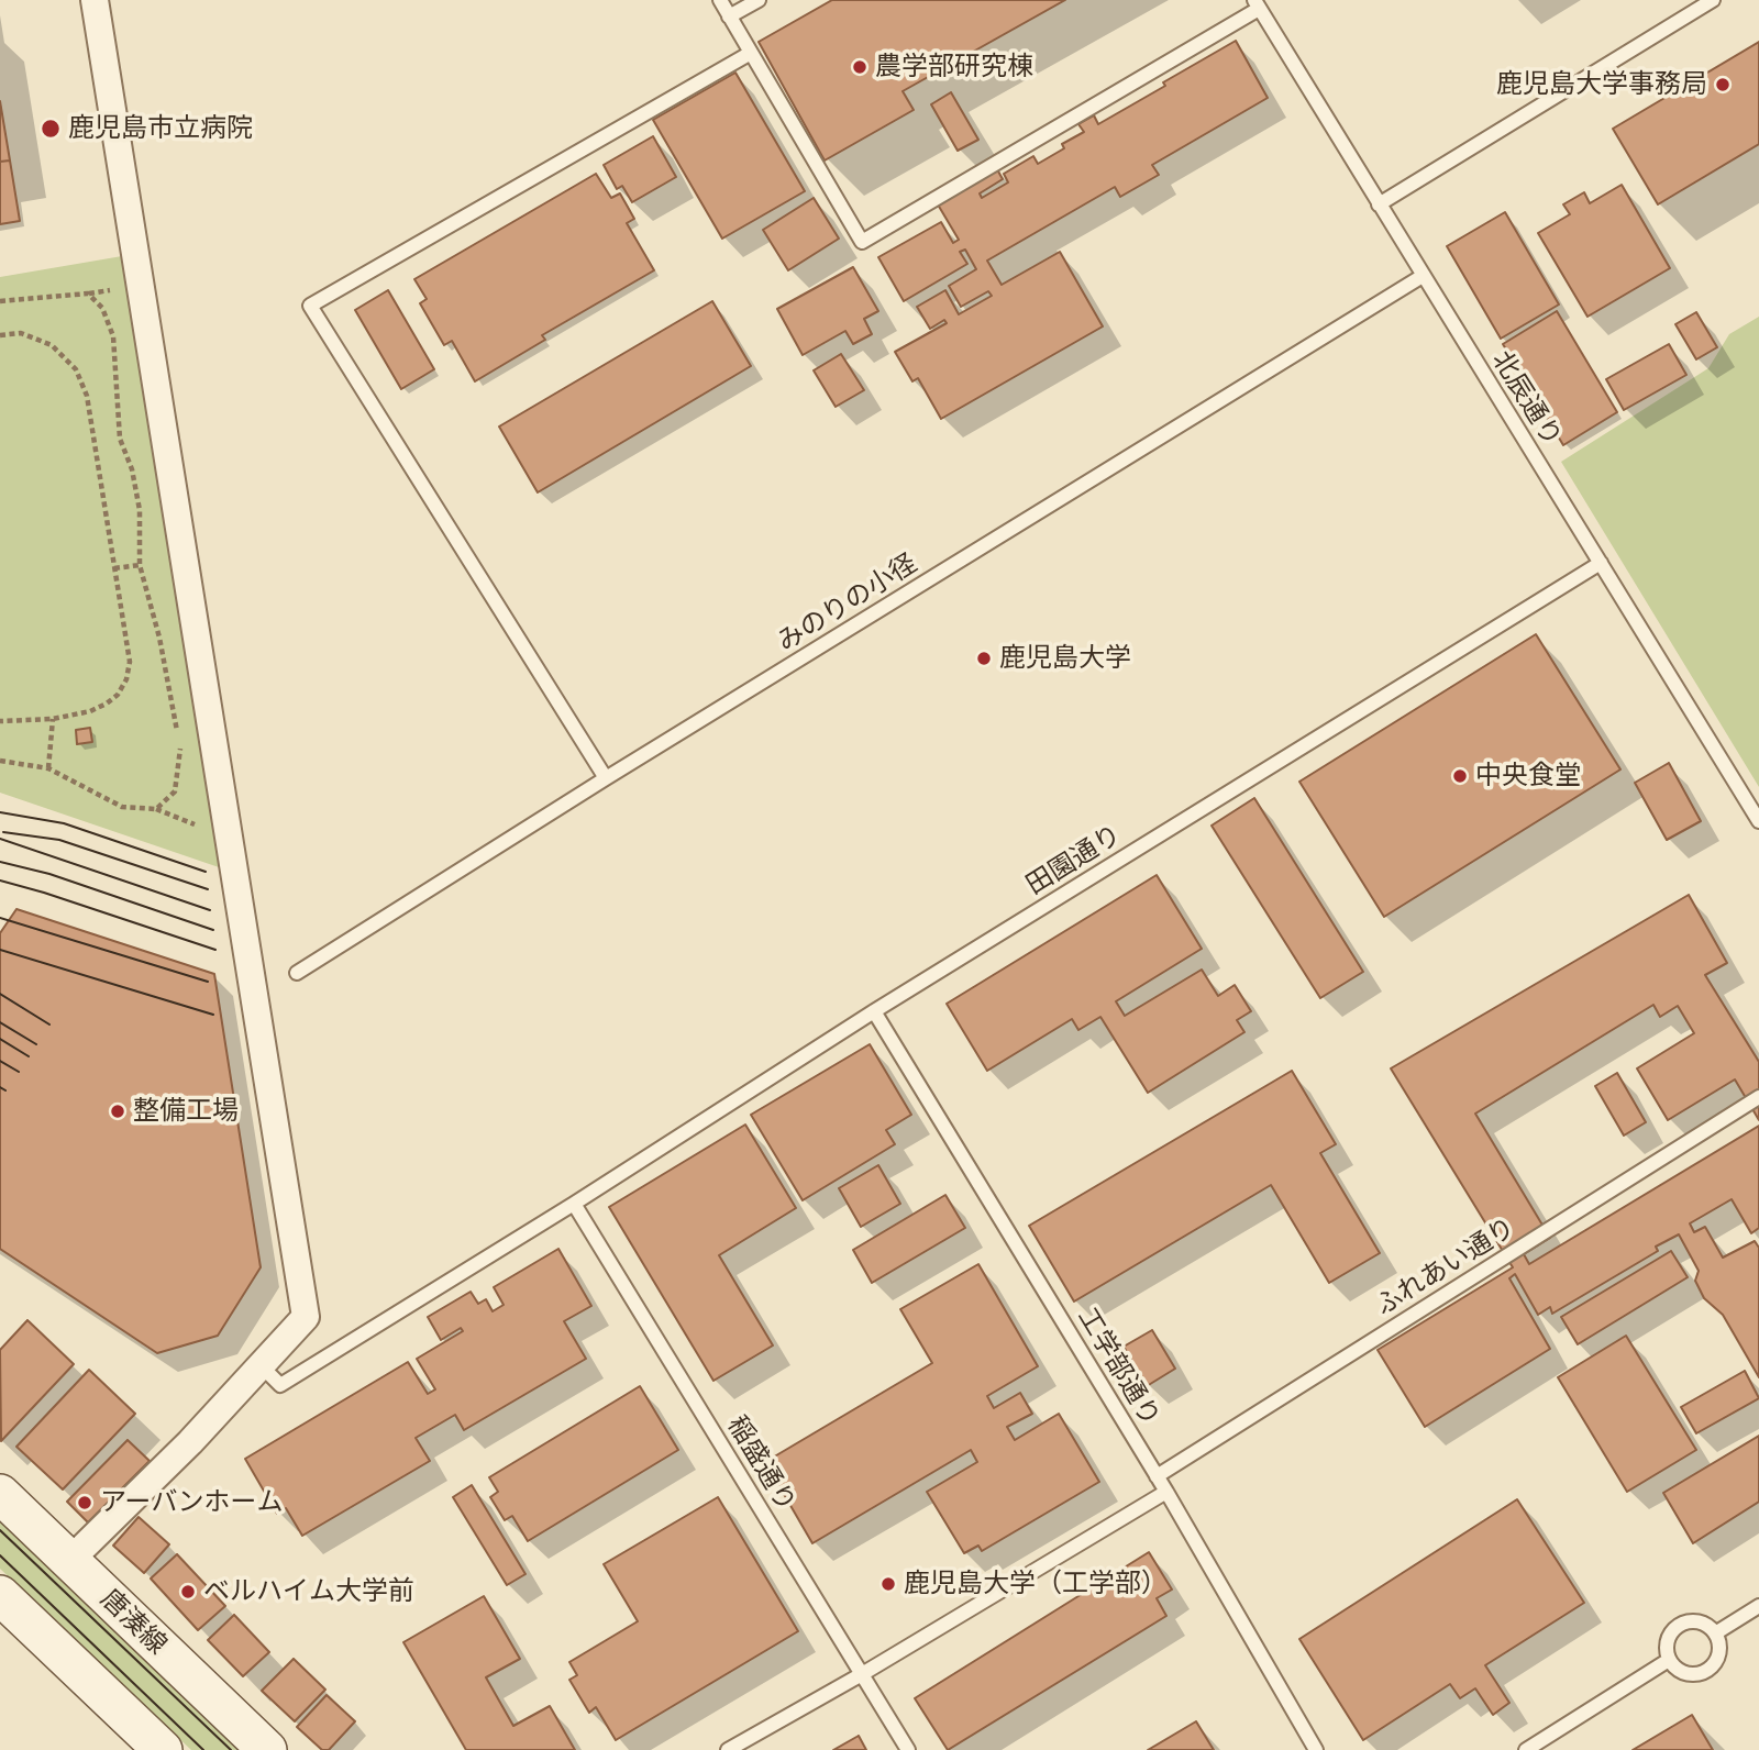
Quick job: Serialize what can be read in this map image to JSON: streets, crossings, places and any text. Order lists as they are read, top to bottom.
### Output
{
  "streets": {
    "street": ["唐湊線"],
    "lane": [
      "北辰通り",
      "みのりの小径",
      "田園通り",
      "ふれあい通り",
      "工学部通り",
      "稲盛通り"
    ]
  },
  "crossings": [
    ["北辰通り", "みのりの小径"],
    ["北辰通り", "田園通り"],
    ["田園通り", "工学部通り"],
    ["田園通り", "稲盛通り"],
    ["ふれあい通り", "工学部通り"]
  ],
  "places": [
    "農学部研究棟",
    "鹿児島大学事務局",
    "鹿児島市立病院",
    "鹿児島大学",
    "中央食堂",
    "整備工場",
    "アーバンホーム",
    "鹿児島大学（工学部）",
    "ベルハイム大学前"
  ]
}
